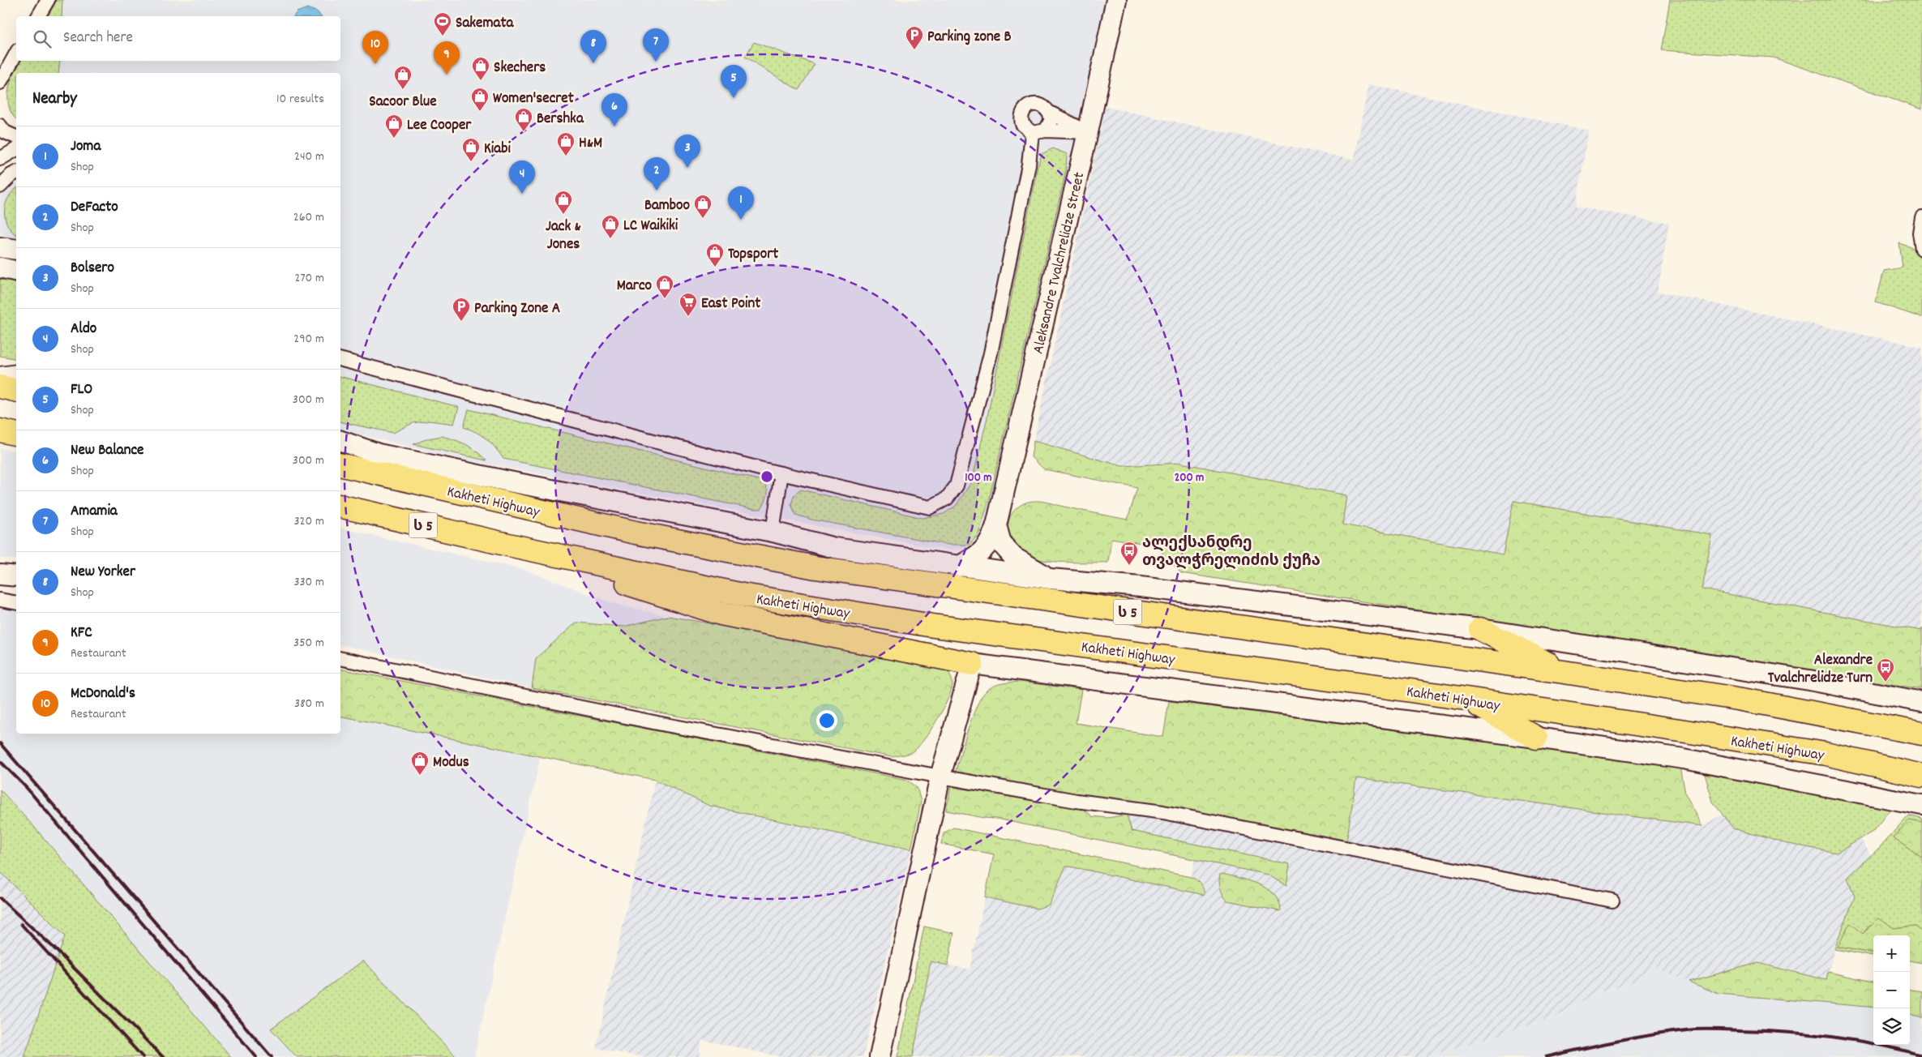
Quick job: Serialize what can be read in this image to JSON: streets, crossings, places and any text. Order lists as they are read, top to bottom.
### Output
{
  "streets": {
    "highway": ["Kakheti Highway", "ს 5"],
    "street": ["Aleksandre Tvalchrelidze Street"]
  },
  "places": {
    "sports": ["Sakemata"],
    "parking": ["Parking zone B", "Parking Zone A"],
    "shop": [
      "Skechers",
      "Sacoor Blue",
      "Women'secret",
      "Bershka",
      "Lee Cooper",
      "H&M",
      "Kiabi",
      "Jack & Jones",
      "Bamboo",
      "LC Waikiki",
      "Topsport",
      "Marco",
      "Modus"
    ],
    "supermarket": ["East Point"],
    "bus stop": ["ალექსანდრე თვალჭრელიძის ქუჩა", "Alexandre Tvalchrelidze Turn"]
  },
  "page": {
    "search": "Search here",
    "pins": [
      "7",
      "8",
      "10",
      "9",
      "5",
      "6",
      "3",
      "2",
      "4",
      "1"
    ],
    "heading": ["Nearby", "10 results"],
    "list": [
      {
        "mark": "1",
        "name": "Joma",
        "note": "Shop",
        "value": "240 m"
      },
      {
        "mark": "2",
        "name": "DeFacto",
        "note": "Shop",
        "value": "260 m"
      },
      {
        "mark": "3",
        "name": "Bolsero",
        "note": "Shop",
        "value": "270 m"
      },
      {
        "mark": "4",
        "name": "Aldo",
        "note": "Shop",
        "value": "290 m"
      },
      {
        "mark": "5",
        "name": "FLO",
        "note": "Shop",
        "value": "300 m"
      },
      {
        "mark": "6",
        "name": "New Balance",
        "note": "Shop",
        "value": "300 m"
      },
      {
        "mark": "7",
        "name": "Amamia",
        "note": "Shop",
        "value": "320 m"
      },
      {
        "mark": "8",
        "name": "New Yorker",
        "note": "Shop",
        "value": "330 m"
      },
      {
        "mark": "9",
        "name": "KFC",
        "note": "Restaurant",
        "value": "350 m"
      },
      {
        "mark": "10",
        "name": "McDonald's",
        "note": "Restaurant",
        "value": "380 m"
      }
    ],
    "map_buttons": ["+", "−"]
  },
  "rings": ["100 m", "200 m"]
}
